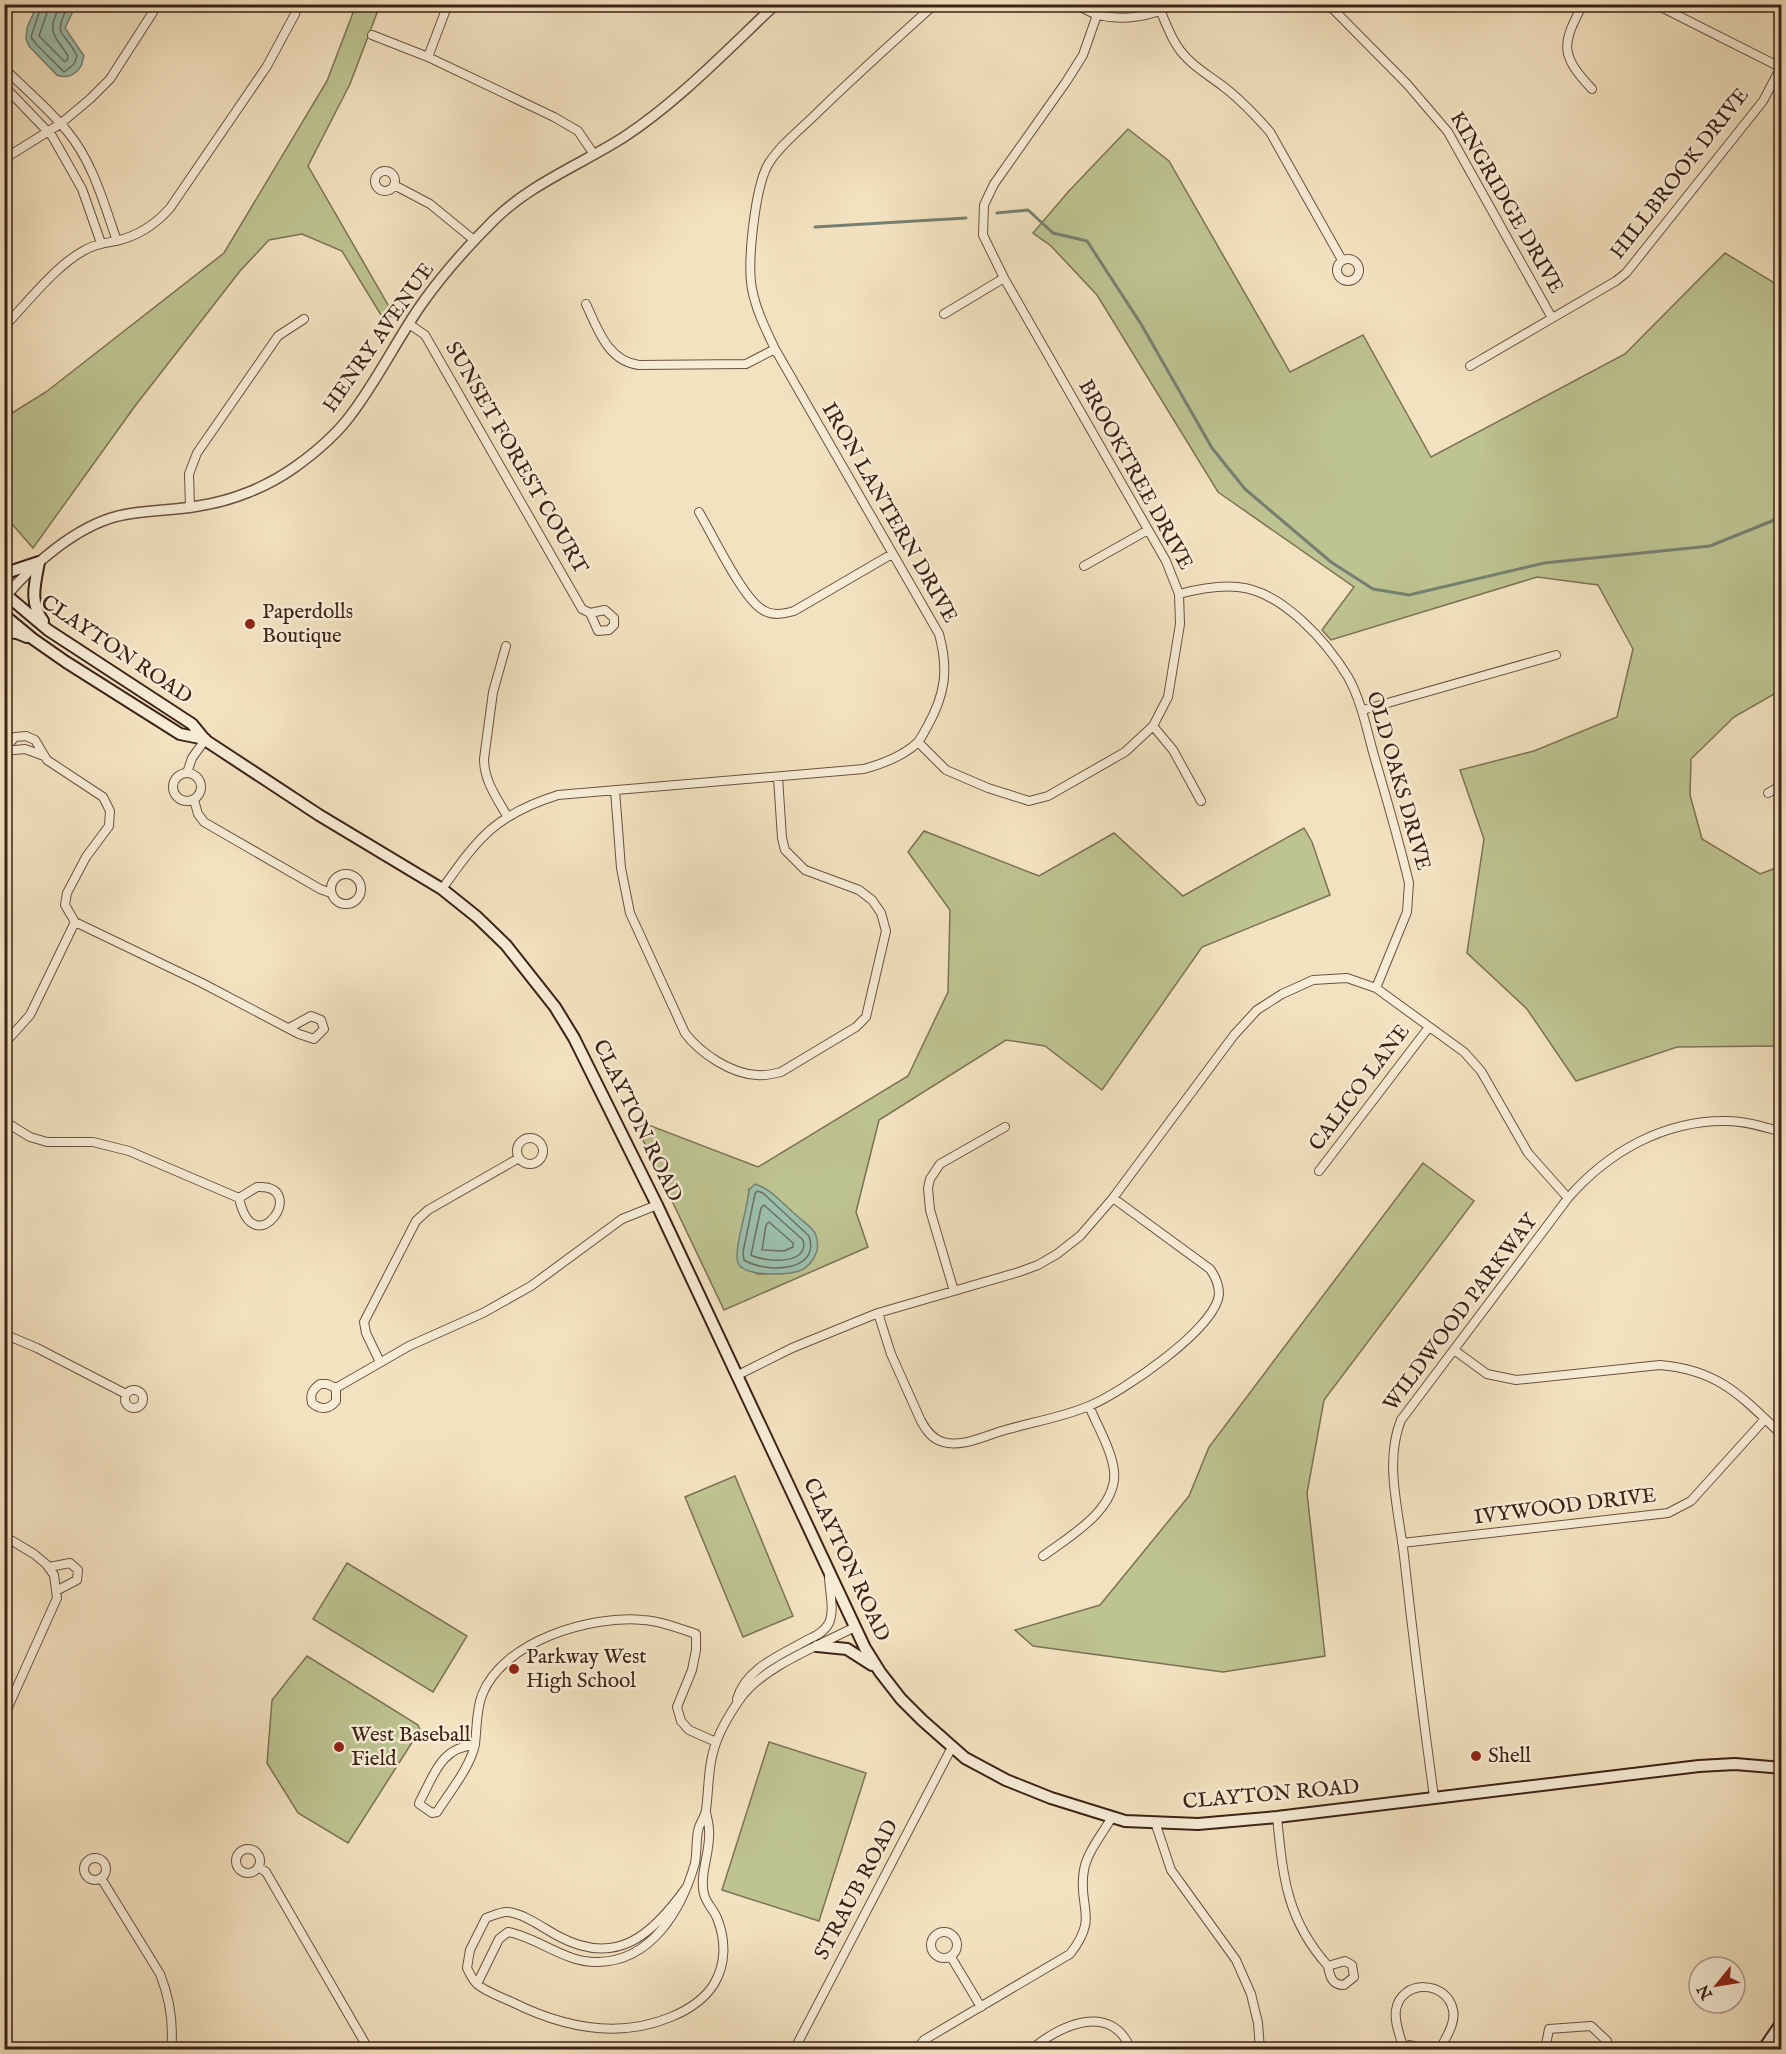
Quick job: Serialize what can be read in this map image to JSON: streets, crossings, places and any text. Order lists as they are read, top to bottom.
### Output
{
  "streets": {
    "main road": ["CLAYTON ROAD"],
    "street": [
      "HILLBROOK DRIVE",
      "KINGRIDGE DRIVE",
      "HENRY AVENUE",
      "SUNSET FOREST COURT",
      "BROOKTREE DRIVE",
      "IRON LANTERN DRIVE",
      "OLD OAKS DRIVE",
      "CALICO LANE",
      "WILDWOOD PARKWAY",
      "IVYWOOD DRIVE",
      "STRAUB ROAD"
    ]
  },
  "crossings": [
    ["HILLBROOK DRIVE", "KINGRIDGE DRIVE"],
    ["HENRY AVENUE", "SUNSET FOREST COURT"],
    ["HENRY AVENUE", "CLAYTON ROAD"],
    ["BROOKTREE DRIVE", "IRON LANTERN DRIVE"],
    ["BROOKTREE DRIVE", "OLD OAKS DRIVE"],
    ["IRON LANTERN DRIVE", "CLAYTON ROAD"],
    ["CLAYTON ROAD", "WILDWOOD PARKWAY"],
    ["CLAYTON ROAD", "STRAUB ROAD"],
    ["WILDWOOD PARKWAY", "IVYWOOD DRIVE"]
  ],
  "places": [
    "Paperdolls Boutique",
    "Parkway West High School",
    "West Baseball Field",
    "Shell"
  ],
  "north": "bottom left"
}
